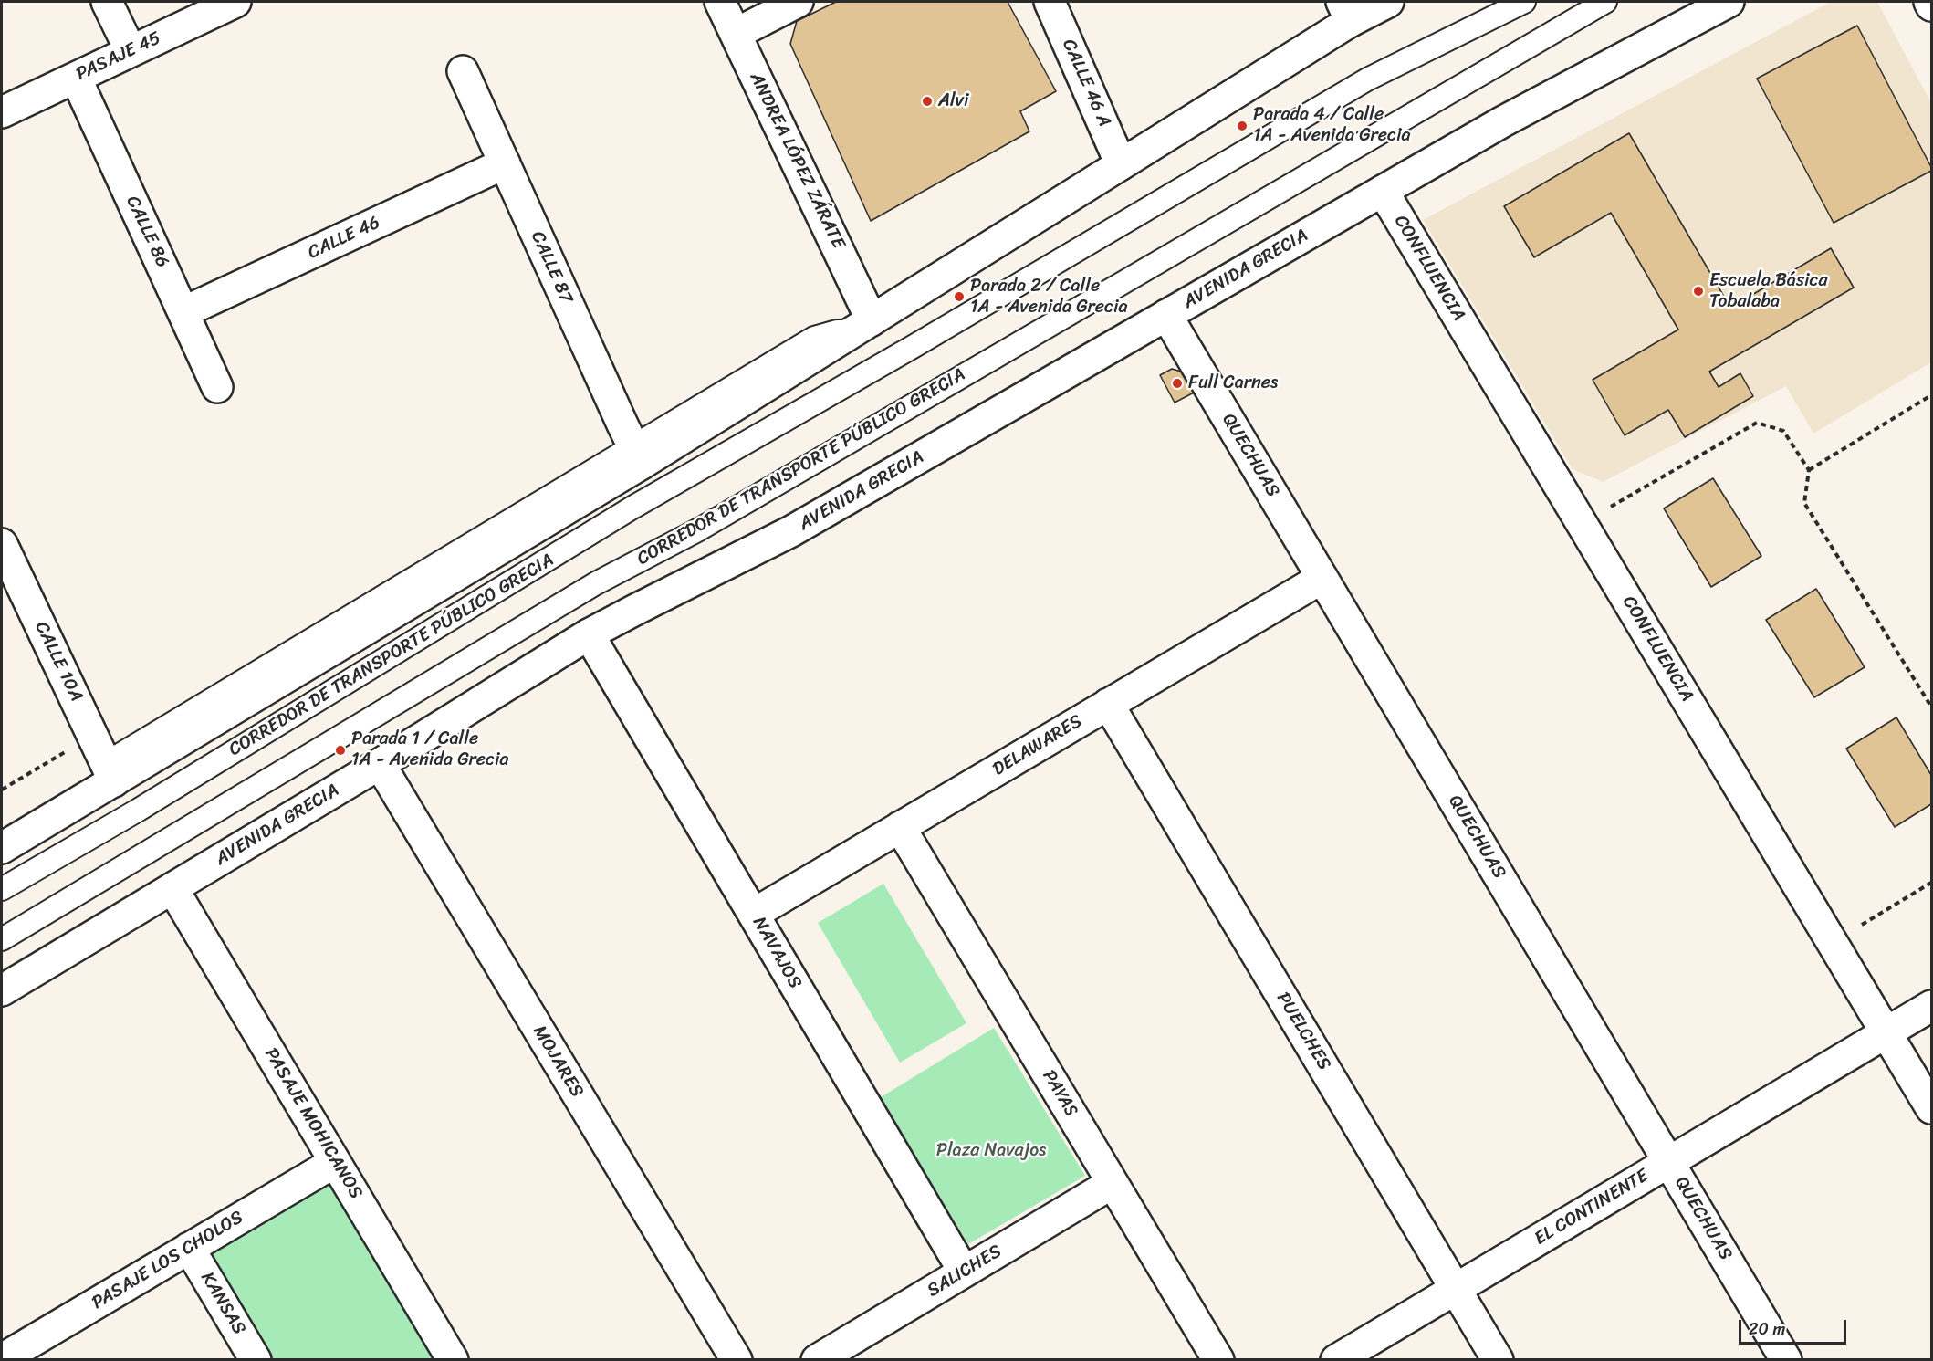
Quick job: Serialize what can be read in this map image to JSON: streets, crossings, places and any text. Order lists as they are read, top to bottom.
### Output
{
  "streets": {
    "street": [
      "PASAJE 45",
      "CALLE 46 A",
      "ANDREA LÓPEZ ZÁRATE",
      "CALLE 86",
      "CALLE 46",
      "CALLE 87",
      "CONFLUENCIA",
      "AVENIDA GRECIA",
      "QUECHUAS",
      "CALLE 10A",
      "DELAWARES",
      "NAVAJOS",
      "PUELCHES",
      "MOJARES",
      "PAYAS",
      "PASAJE MOHICANOS",
      "EL CONTINENTE",
      "PASAJE LOS CHOLOS",
      "SALICHES",
      "KANSAS"
    ],
    "lane": ["CORREDOR DE TRANSPORTE PÚBLICO GRECIA"]
  },
  "crossings": [
    ["PASAJE 45", "CALLE 86"],
    ["CALLE 86", "CALLE 46"],
    ["CALLE 46", "CALLE 87"],
    ["CONFLUENCIA", "AVENIDA GRECIA"],
    ["CONFLUENCIA", "EL CONTINENTE"],
    ["AVENIDA GRECIA", "QUECHUAS"],
    ["AVENIDA GRECIA", "NAVAJOS"],
    ["AVENIDA GRECIA", "MOJARES"],
    ["AVENIDA GRECIA", "PASAJE MOHICANOS"],
    ["QUECHUAS", "DELAWARES"],
    ["QUECHUAS", "EL CONTINENTE"],
    ["DELAWARES", "NAVAJOS"],
    ["DELAWARES", "PUELCHES"],
    ["DELAWARES", "PAYAS"],
    ["NAVAJOS", "SALICHES"],
    ["PUELCHES", "EL CONTINENTE"],
    ["PAYAS", "SALICHES"],
    ["PASAJE MOHICANOS", "PASAJE LOS CHOLOS"],
    ["PASAJE LOS CHOLOS", "KANSAS"]
  ],
  "parks": ["Plaza Navajos"],
  "places": [
    "Alvi",
    "Parada 4 / Calle 1A - Avenida Grecia",
    "Escuela Básica Tobalaba",
    "Parada 2 / Calle 1A - Avenida Grecia",
    "Full Carnes",
    "Parada 1 / Calle 1A - Avenida Grecia"
  ],
  "scale_bar": "20 m"
}
